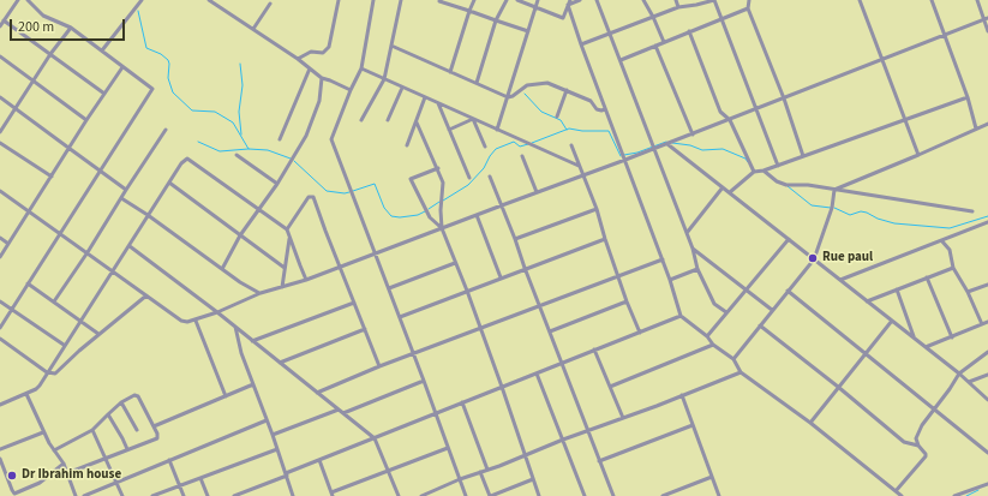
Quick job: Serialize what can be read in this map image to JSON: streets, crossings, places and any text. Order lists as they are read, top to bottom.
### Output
{
  "places": ["Rue paul", "Dr Ibrahim house"],
  "scale_bar": "200 m"
}
